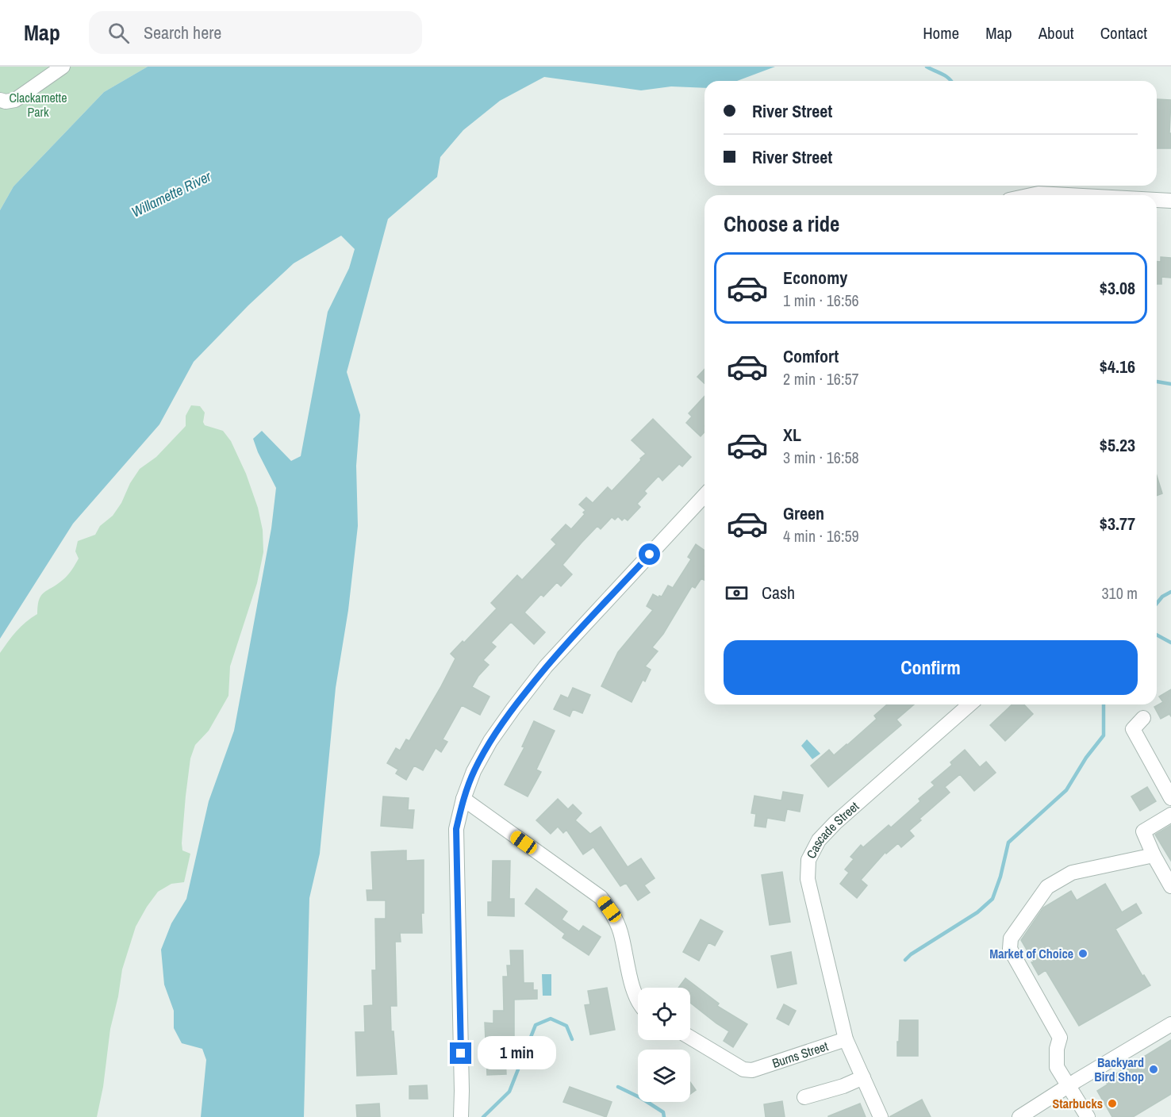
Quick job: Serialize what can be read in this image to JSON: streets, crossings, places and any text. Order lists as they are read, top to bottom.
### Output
{
  "streets": {
    "street": ["Cascade Street", "Burns Street"]
  },
  "crossings": [
    ["Cascade Street", "Burns Street"]
  ],
  "water": ["Willamette River"],
  "parks": ["Clackamette Park"],
  "places": ["Market of Choice", "Backyard Bird Shop", "Starbucks"],
  "page": {
    "header": "Map",
    "search": "Search here",
    "nav": [
      "Home",
      "Map",
      "About",
      "Contact"
    ],
    "banner": ["River Street", "River Street"],
    "heading": "Choose a ride",
    "list": [
      {
        "name": "Economy",
        "note": "1 min · 16:56",
        "value": "$3.08"
      },
      {
        "name": "Comfort",
        "note": "2 min · 16:57",
        "value": "$4.16"
      },
      {
        "name": "XL",
        "note": "3 min · 16:58",
        "value": "$5.23"
      },
      {
        "name": "Green",
        "note": "4 min · 16:59",
        "value": "$3.77"
      }
    ],
    "pay": ["Cash", "310 m"],
    "buttons": "Confirm",
    "bubble": "1 min"
  }
}
